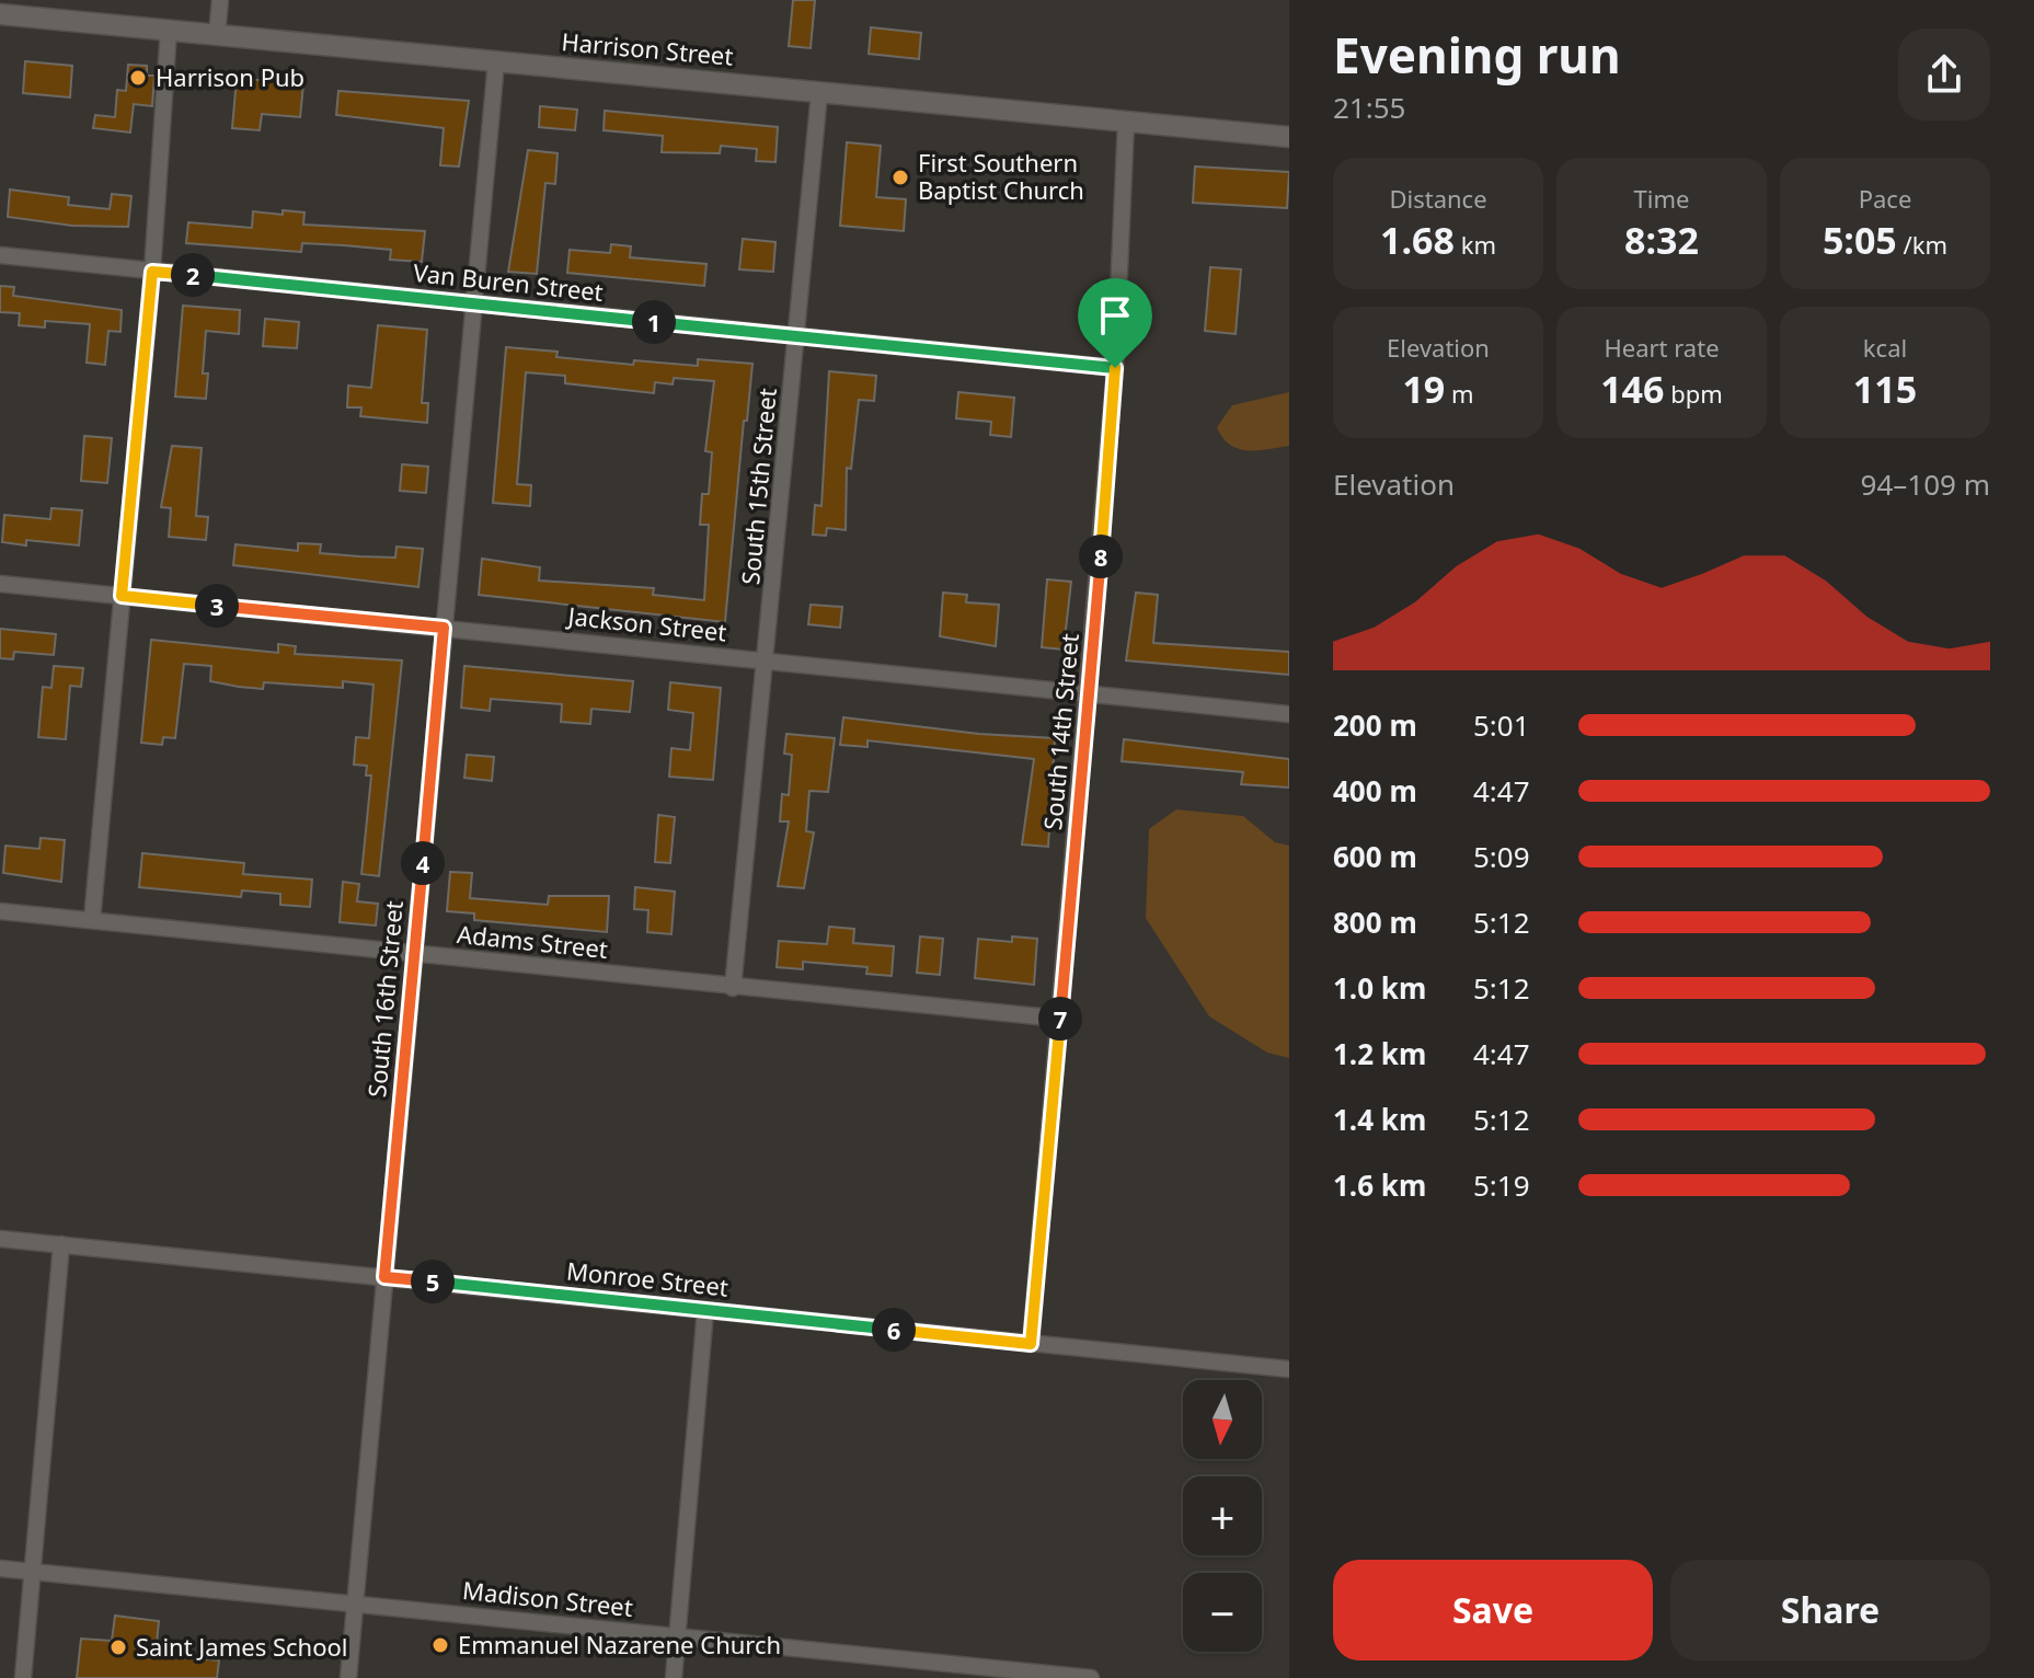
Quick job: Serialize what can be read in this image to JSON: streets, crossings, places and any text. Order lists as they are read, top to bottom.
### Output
{
  "streets": {
    "street": [
      "Harrison Street",
      "Van Buren Street",
      "South 15th Street",
      "Jackson Street",
      "South 14th Street",
      "Adams Street",
      "South 16th Street",
      "Monroe Street",
      "Madison Street"
    ]
  },
  "crossings": [
    ["Harrison Street", "South 15th Street"],
    ["Harrison Street", "South 14th Street"],
    ["Harrison Street", "South 16th Street"],
    ["Van Buren Street", "South 15th Street"],
    ["Van Buren Street", "South 14th Street"],
    ["Van Buren Street", "South 16th Street"],
    ["South 15th Street", "Jackson Street"],
    ["South 15th Street", "Adams Street"],
    ["Jackson Street", "South 14th Street"],
    ["Jackson Street", "South 16th Street"],
    ["South 14th Street", "Adams Street"],
    ["South 14th Street", "Monroe Street"],
    ["Adams Street", "South 16th Street"],
    ["South 16th Street", "Monroe Street"],
    ["South 16th Street", "Madison Street"]
  ],
  "places": [
    "Harrison Pub",
    "First Southern Baptist Church",
    "Emmanuel Nazarene Church",
    "Saint James School"
  ],
  "north": "bottom",
  "page": {
    "heading": ["Evening run", "21:55"],
    "stats": [
      ["Distance", "1.68 km"],
      ["Time", "8:32"],
      ["Pace", "5:05 /km"],
      ["Elevation", "19 m"],
      ["Heart rate", "146 bpm"],
      ["kcal", "115"]
    ],
    "pins": [
      "2",
      "1",
      "8",
      "3",
      "4",
      "7",
      "5",
      "6"
    ],
    "chart": ["Elevation", "94–109 m"],
    "list": [
      {
        "name": "200 m",
        "note": "5:01"
      },
      {
        "name": "400 m",
        "note": "4:47"
      },
      {
        "name": "600 m",
        "note": "5:09"
      },
      {
        "name": "800 m",
        "note": "5:12"
      },
      {
        "name": "1.0 km",
        "note": "5:12"
      },
      {
        "name": "1.2 km",
        "note": "4:47"
      },
      {
        "name": "1.4 km",
        "note": "5:12"
      },
      {
        "name": "1.6 km",
        "note": "5:19"
      }
    ],
    "map_buttons": ["+", "−"],
    "buttons": ["Save", "Share"]
  }
}
